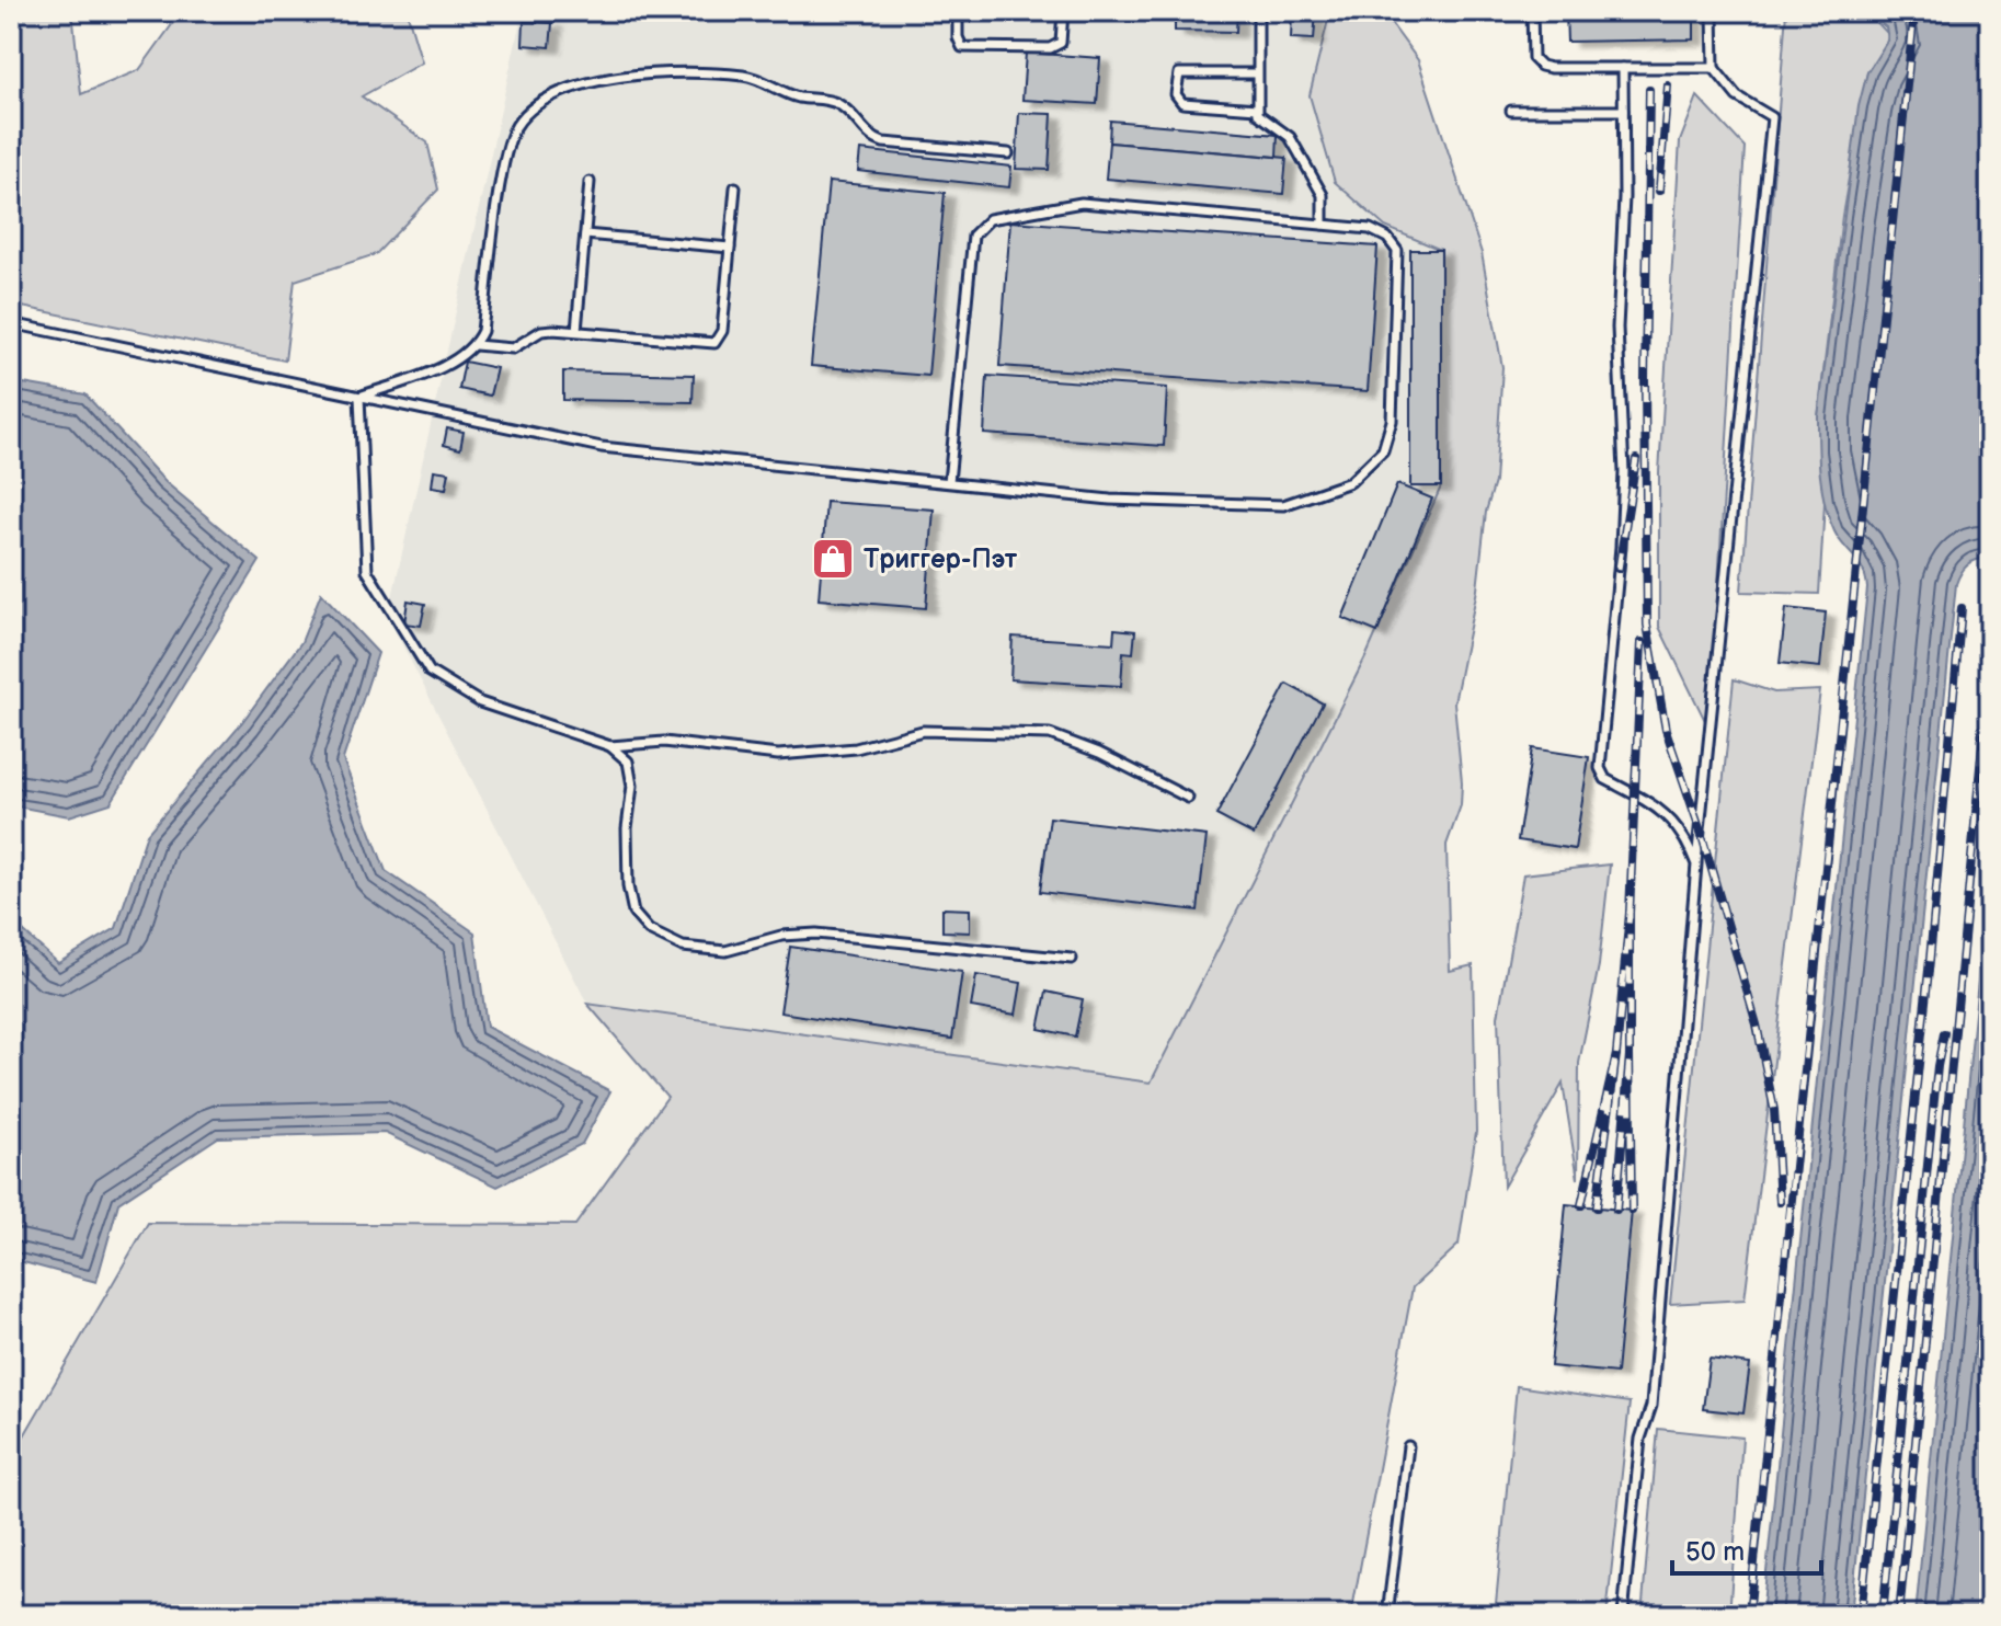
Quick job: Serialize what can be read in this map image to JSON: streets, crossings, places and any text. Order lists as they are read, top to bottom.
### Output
{
  "places": {
    "shop": ["Триггер-Пэт"]
  },
  "scale_bar": "50 m"
}
